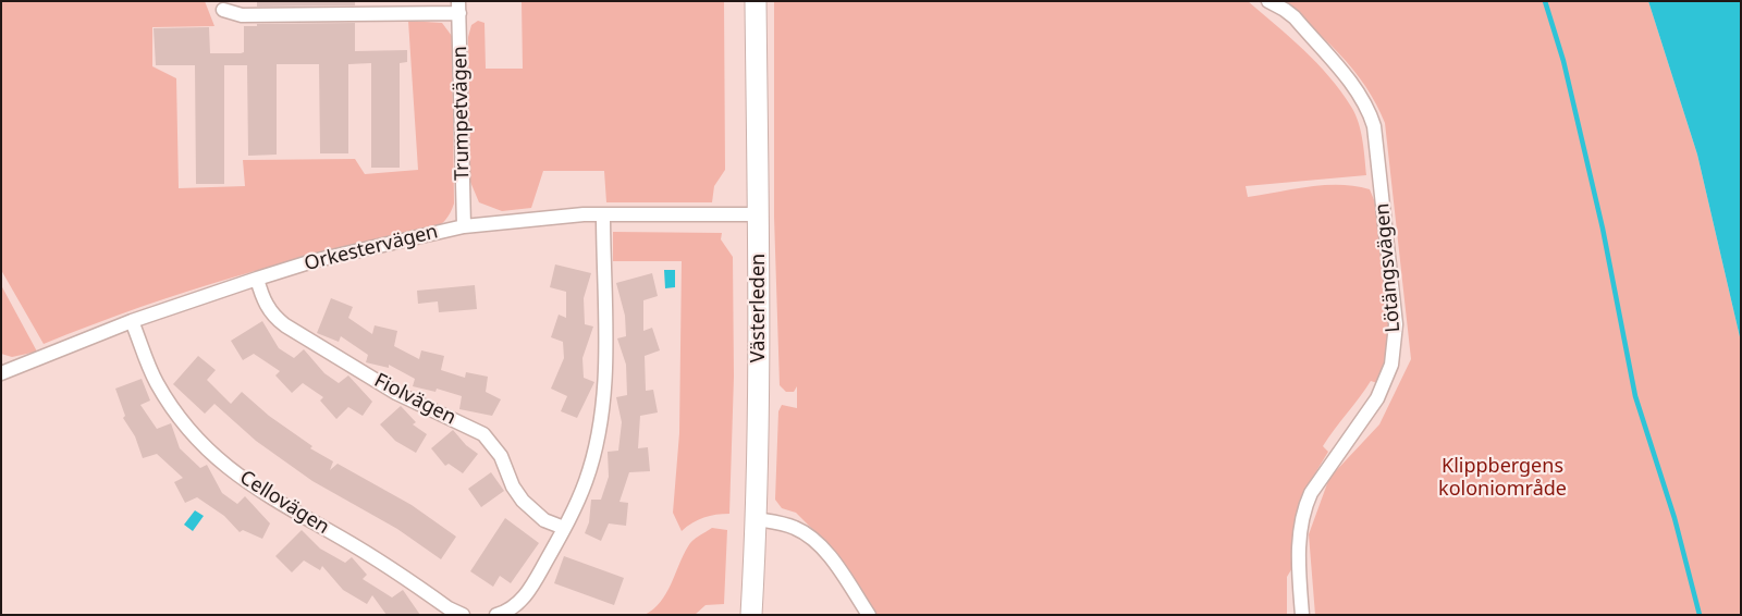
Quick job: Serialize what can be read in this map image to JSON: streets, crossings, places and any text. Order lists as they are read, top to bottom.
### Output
{
  "streets": {
    "main road": ["Västerleden"],
    "street": [
      "Trumpetvägen",
      "Orkestervägen",
      "Lötängsvägen",
      "Fiolvägen",
      "Cellovägen"
    ]
  },
  "crossings": [
    ["Trumpetvägen", "Orkestervägen"],
    ["Orkestervägen", "Västerleden"],
    ["Orkestervägen", "Fiolvägen"],
    ["Orkestervägen", "Cellovägen"]
  ],
  "parks": ["Klippbergens koloniområde"]
}
